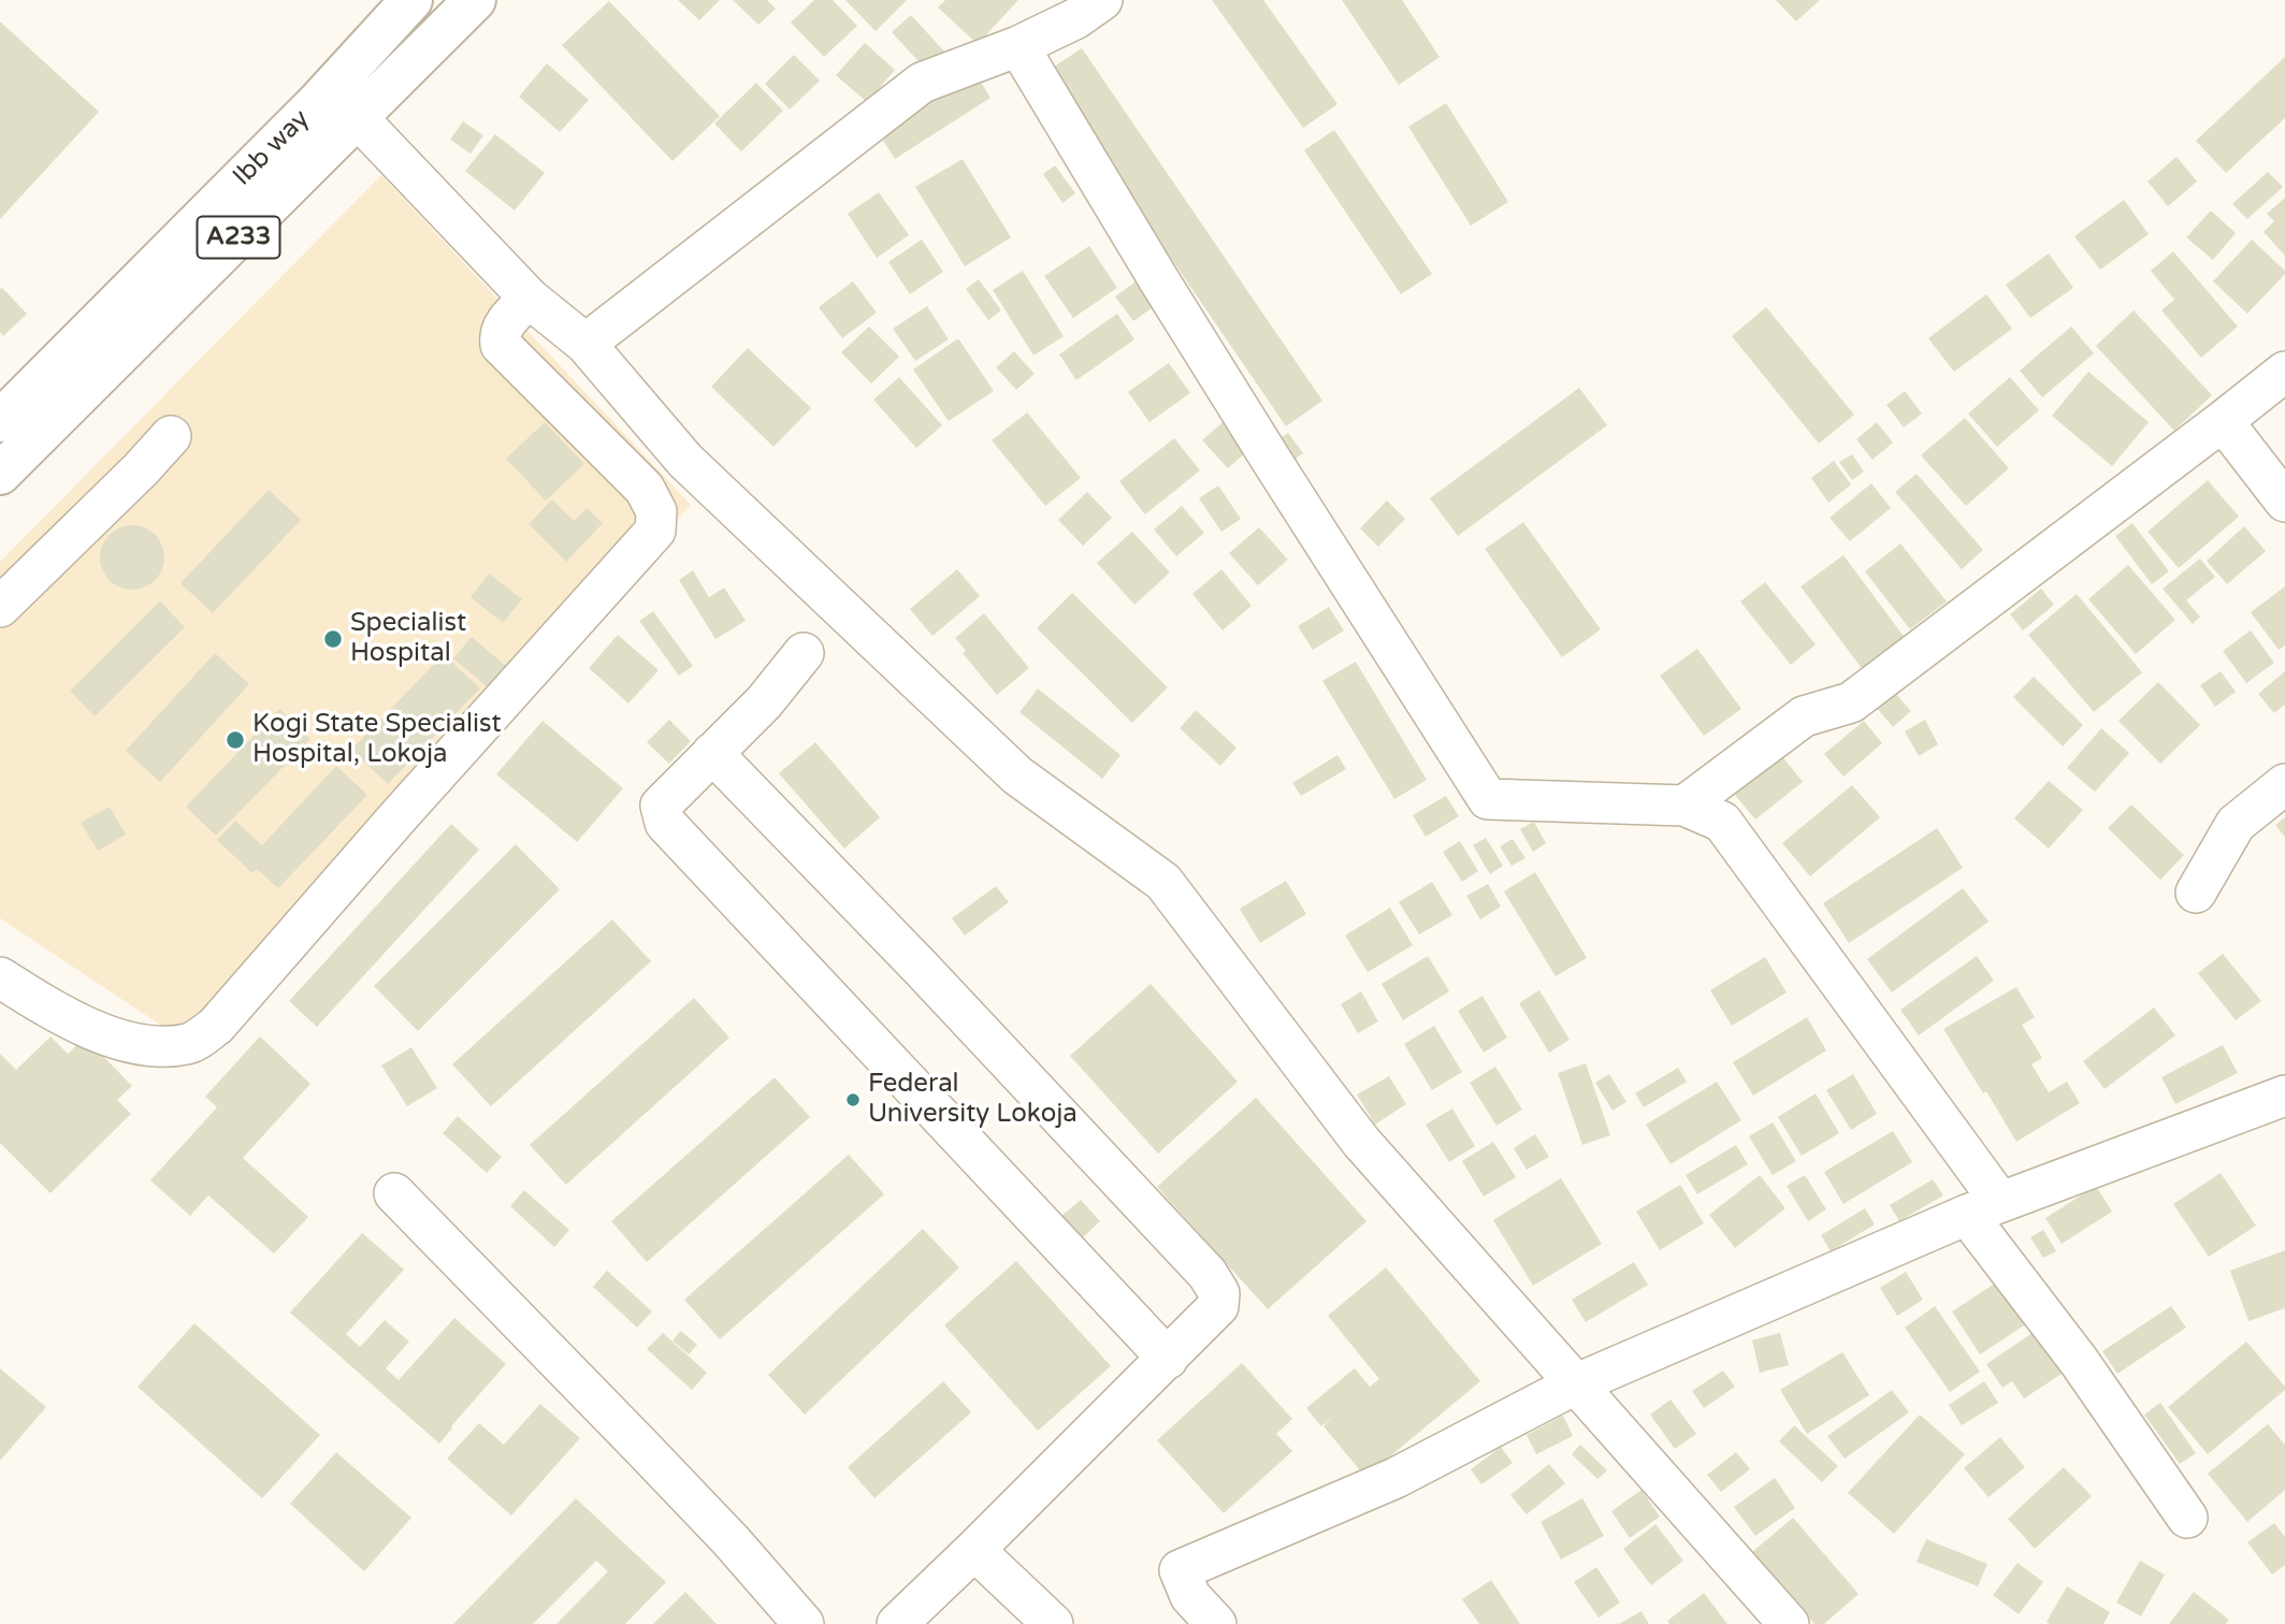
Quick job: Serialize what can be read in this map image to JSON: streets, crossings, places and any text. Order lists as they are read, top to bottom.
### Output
{
  "streets": {
    "highway": ["Ibb way", "A233"]
  },
  "places": ["Specialist Hospital", "Kogi State Specialist Hospital, Lokoja", "Federal University Lokoja"]
}
